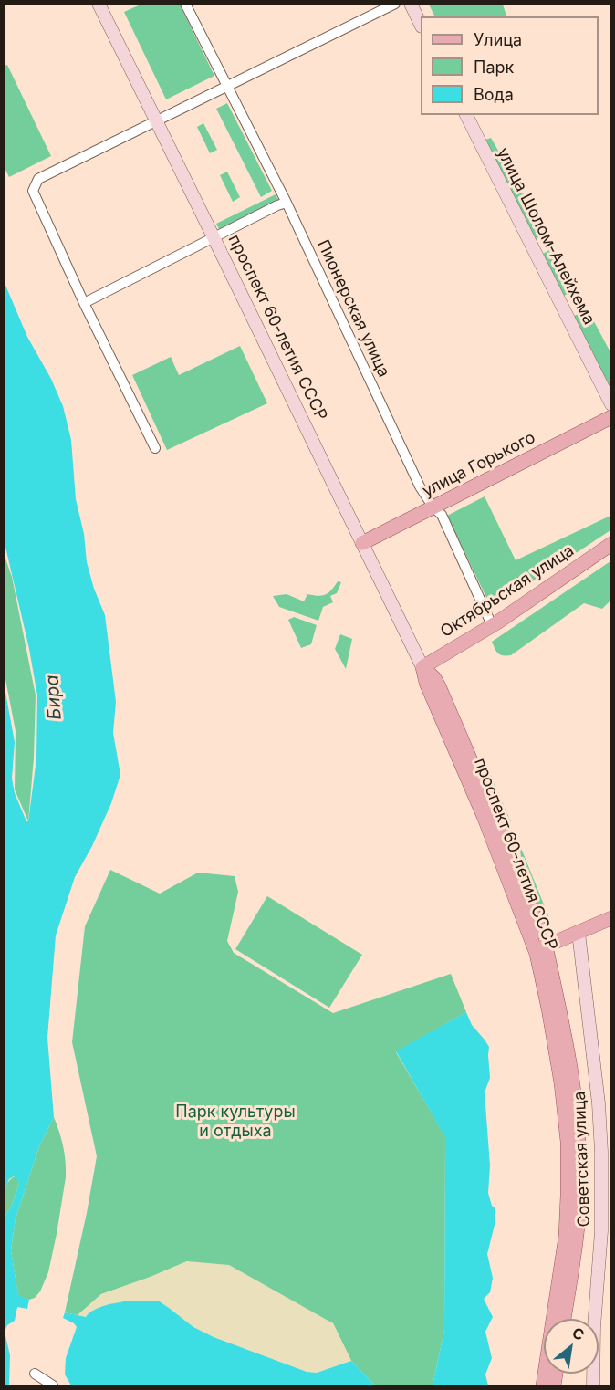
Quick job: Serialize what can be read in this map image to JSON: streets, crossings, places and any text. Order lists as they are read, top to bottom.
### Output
{
  "streets": {
    "main road": [
      "улица Шолом-Алейхема",
      "проспект 60-летия СССР",
      "улица Горького",
      "Октябрьская улица",
      "Советская улица"
    ],
    "street": ["Пионерская улица"]
  },
  "crossings": [
    ["Пионерская улица", "улица Горького"],
    ["Пионерская улица", "Октябрьская улица"],
    ["проспект 60-летия СССР", "улица Горького"],
    ["проспект 60-летия СССР", "Октябрьская улица"]
  ],
  "water": ["Бира"],
  "parks": ["Парк культуры и отдыха"],
  "legend": ["Улица", "Парк", "Вода"],
  "north": "top right"
}
